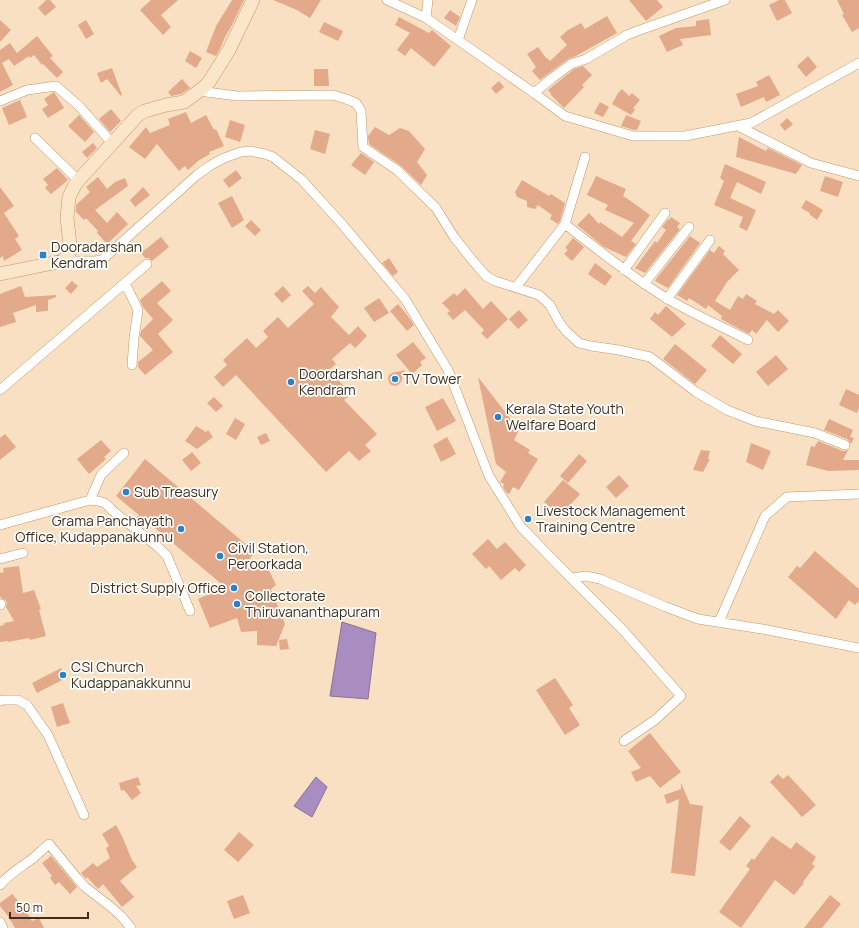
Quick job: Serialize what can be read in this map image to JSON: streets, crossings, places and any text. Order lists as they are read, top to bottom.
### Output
{
  "places": {
    "transit": ["Dooradarshan Kendram"],
    "other": [
      "TV Tower",
      "Doordarshan Kendram",
      "Kerala State Youth Welfare Board",
      "Sub Treasury",
      "Livestock Management Training Centre",
      "Grama Panchayath Office, Kudappanakunnu",
      "Civil Station, Peroorkada",
      "District Supply Office",
      "Collectorate Thiruvananthapuram",
      "CSI Church Kudappanakkunnu"
    ]
  },
  "scale_bar": "50 m"
}
